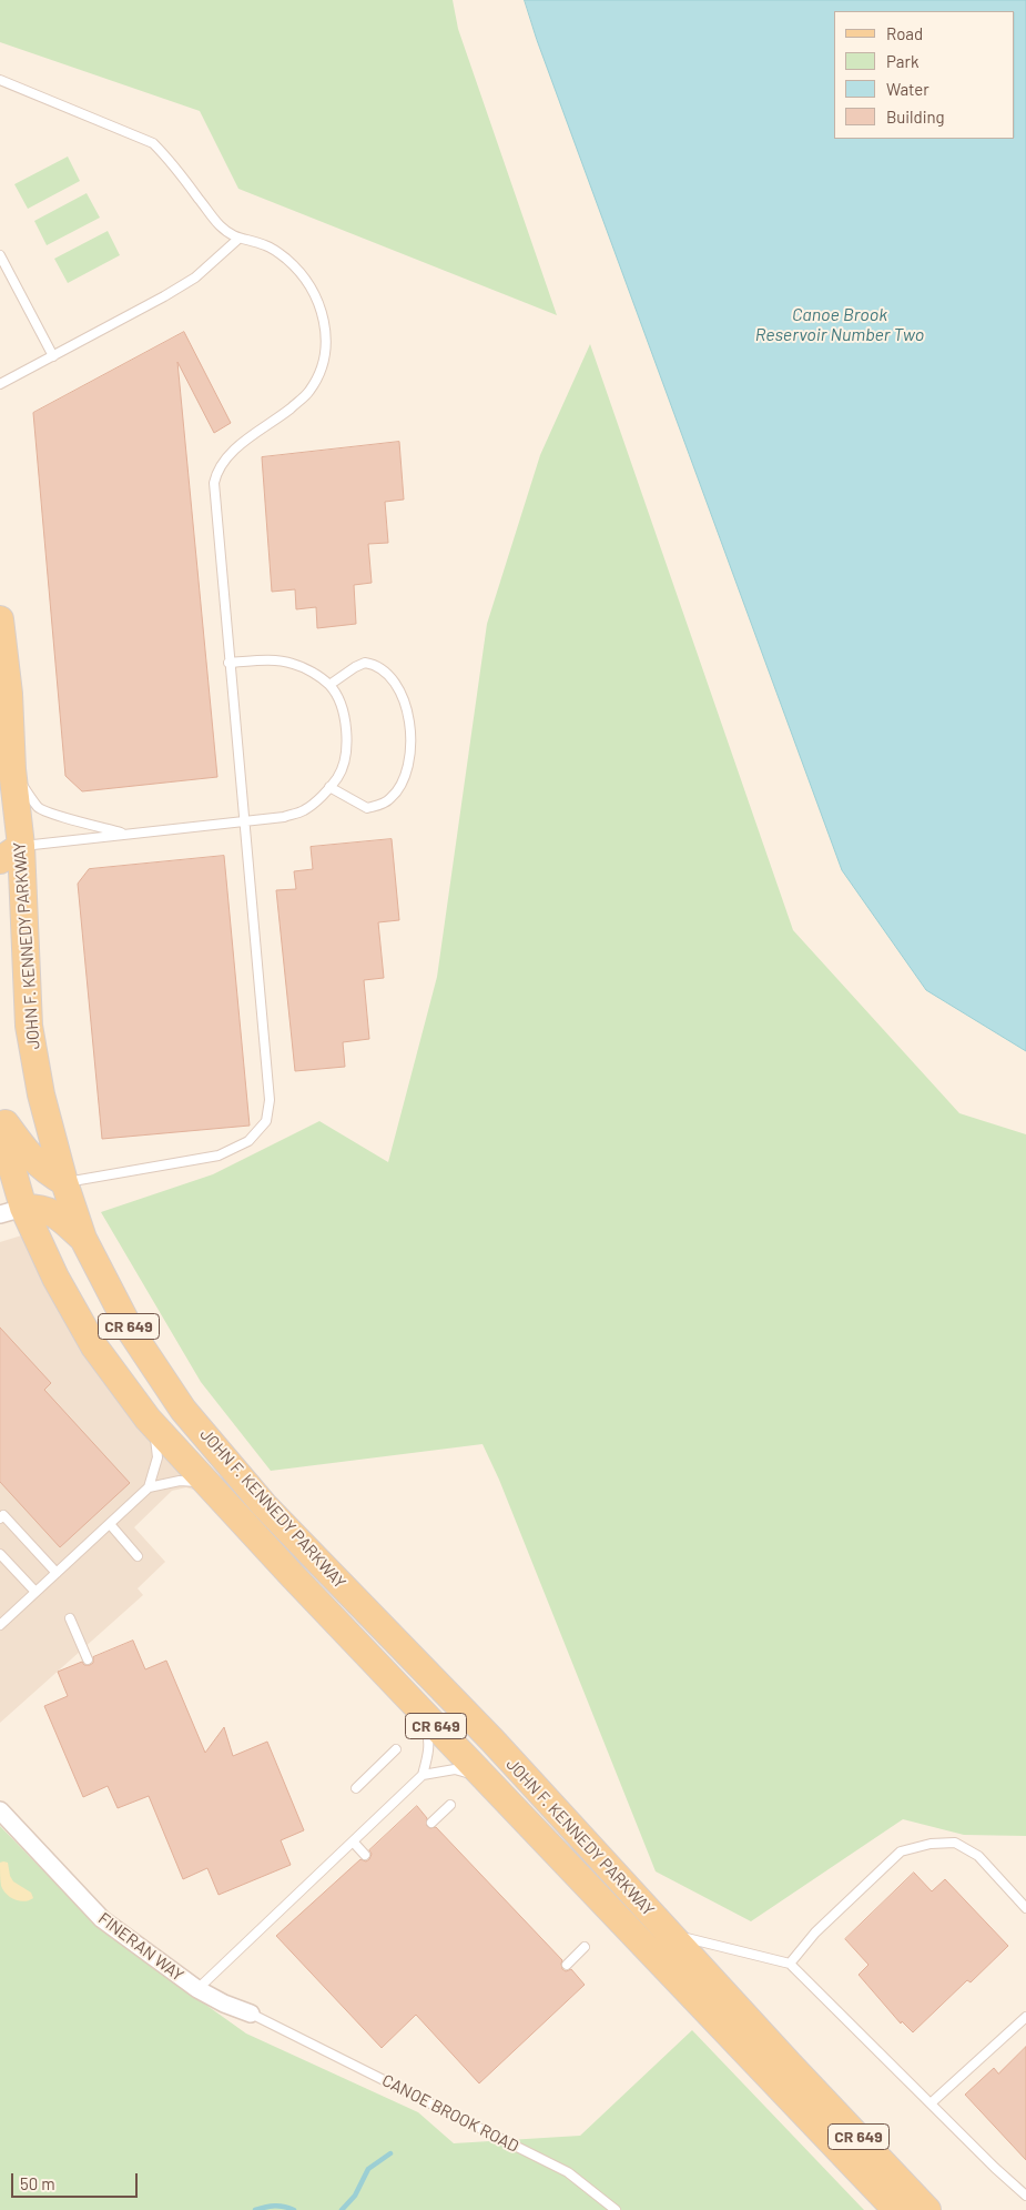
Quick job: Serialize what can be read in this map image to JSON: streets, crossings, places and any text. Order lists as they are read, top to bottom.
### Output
{
  "streets": {
    "main road": ["JOHN F. KENNEDY PARKWAY", "CR 649"],
    "street": ["FINERAN WAY"],
    "lane": ["CANOE BROOK ROAD"]
  },
  "crossings": [
    ["FINERAN WAY", "CANOE BROOK ROAD"]
  ],
  "water": ["Canoe Brook Reservoir Number Two"],
  "legend": [
    "Road",
    "Park",
    "Water",
    "Building"
  ],
  "scale_bar": "50 m"
}
